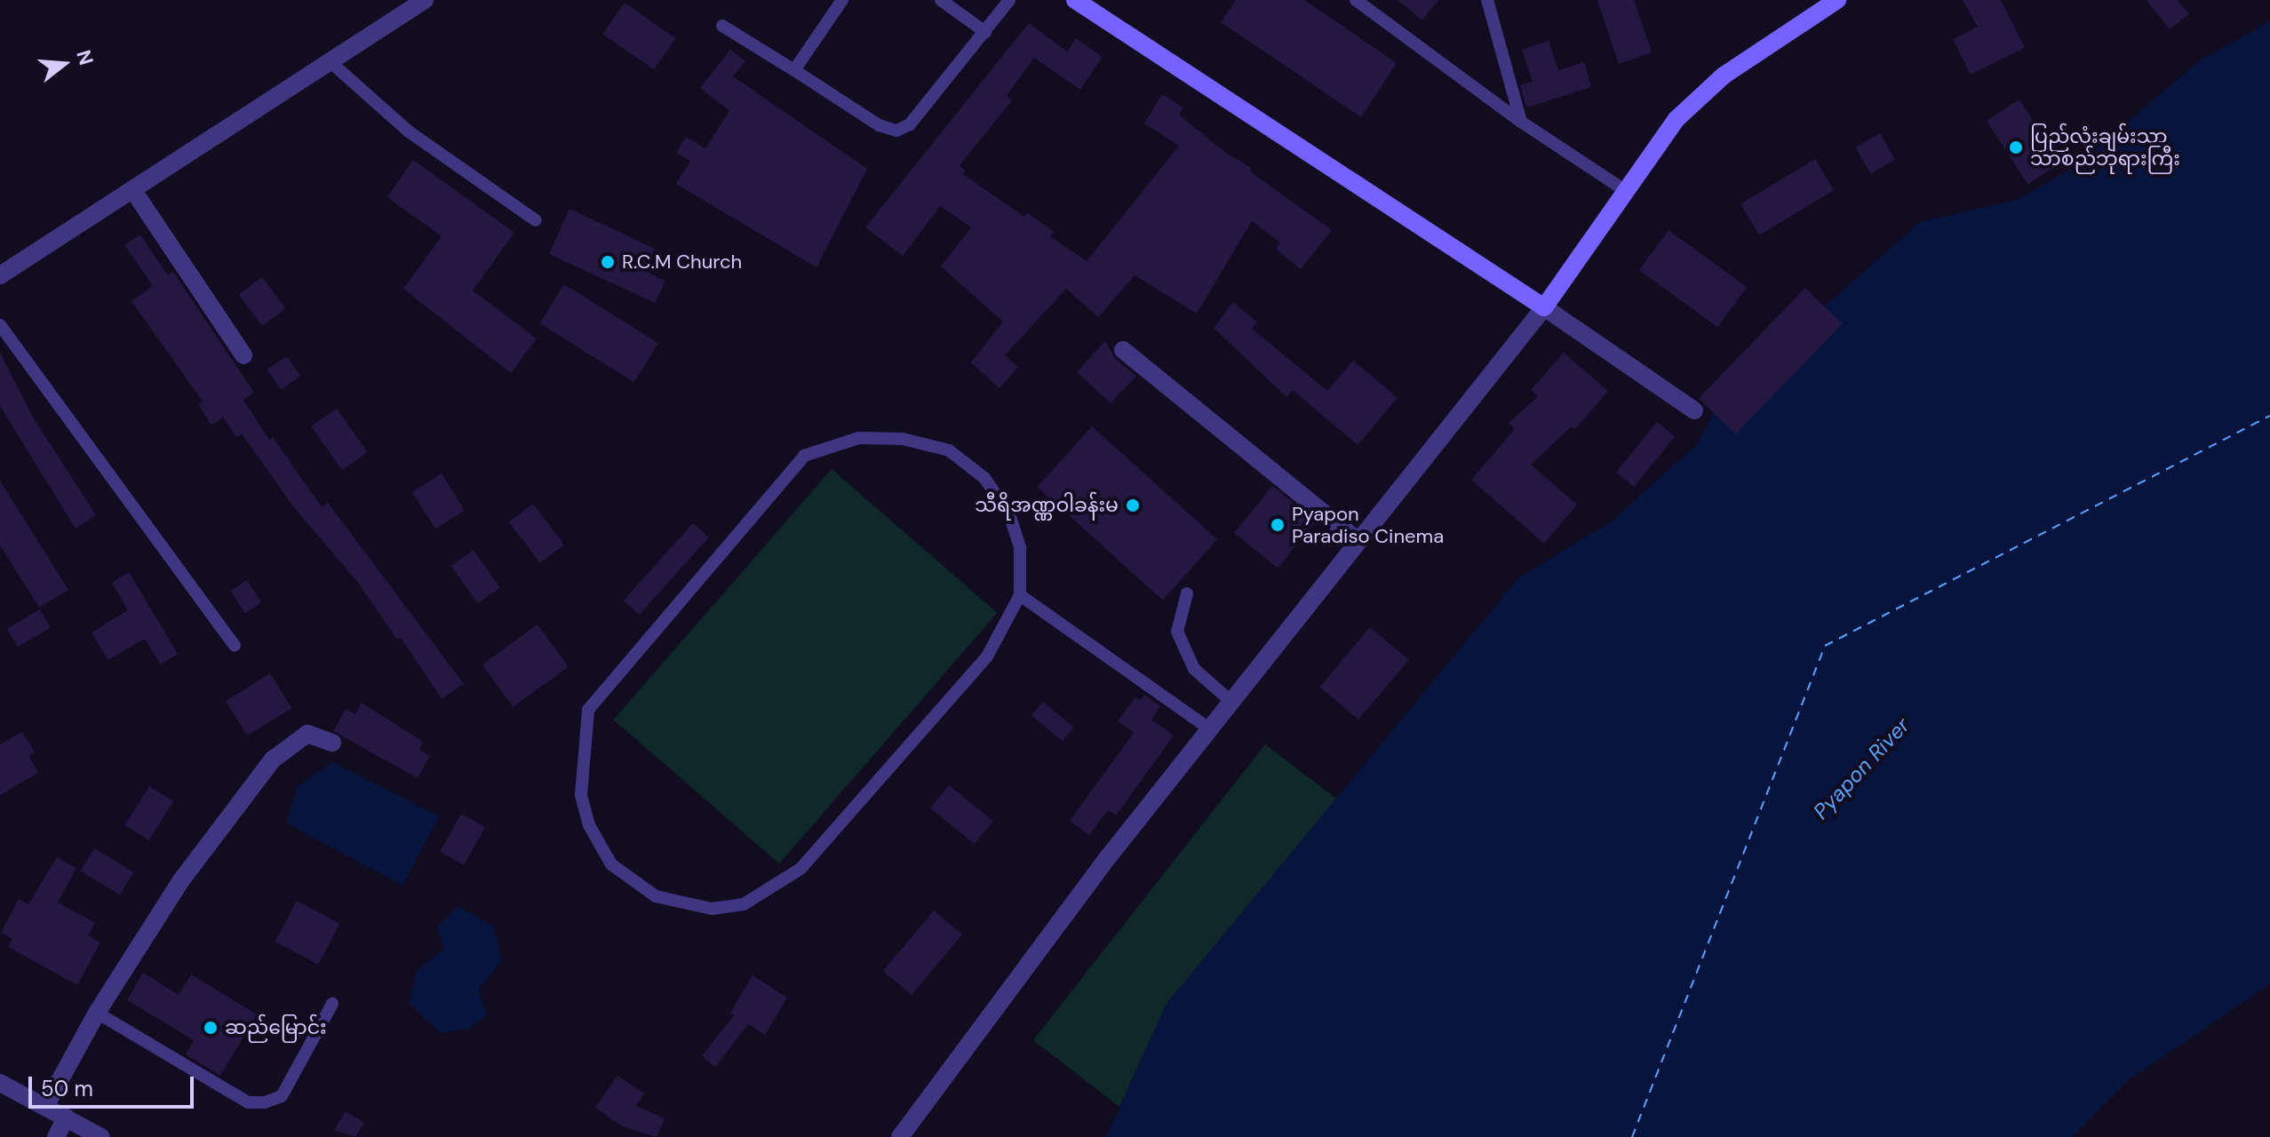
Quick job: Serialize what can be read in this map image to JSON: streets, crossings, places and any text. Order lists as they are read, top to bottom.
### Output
{
  "water": ["Pyapon River"],
  "places": [
    "ပြည်လုံးချမ်းသာ သာစည်ဘုရားကြီး",
    "R.C.M Church",
    "သီရိအဏ္ဏဝါခန်းမ",
    "Pyapon Paradiso Cinema",
    "ဆည်မြောင်း"
  ],
  "scale_bar": "50 m",
  "north": "right"
}
